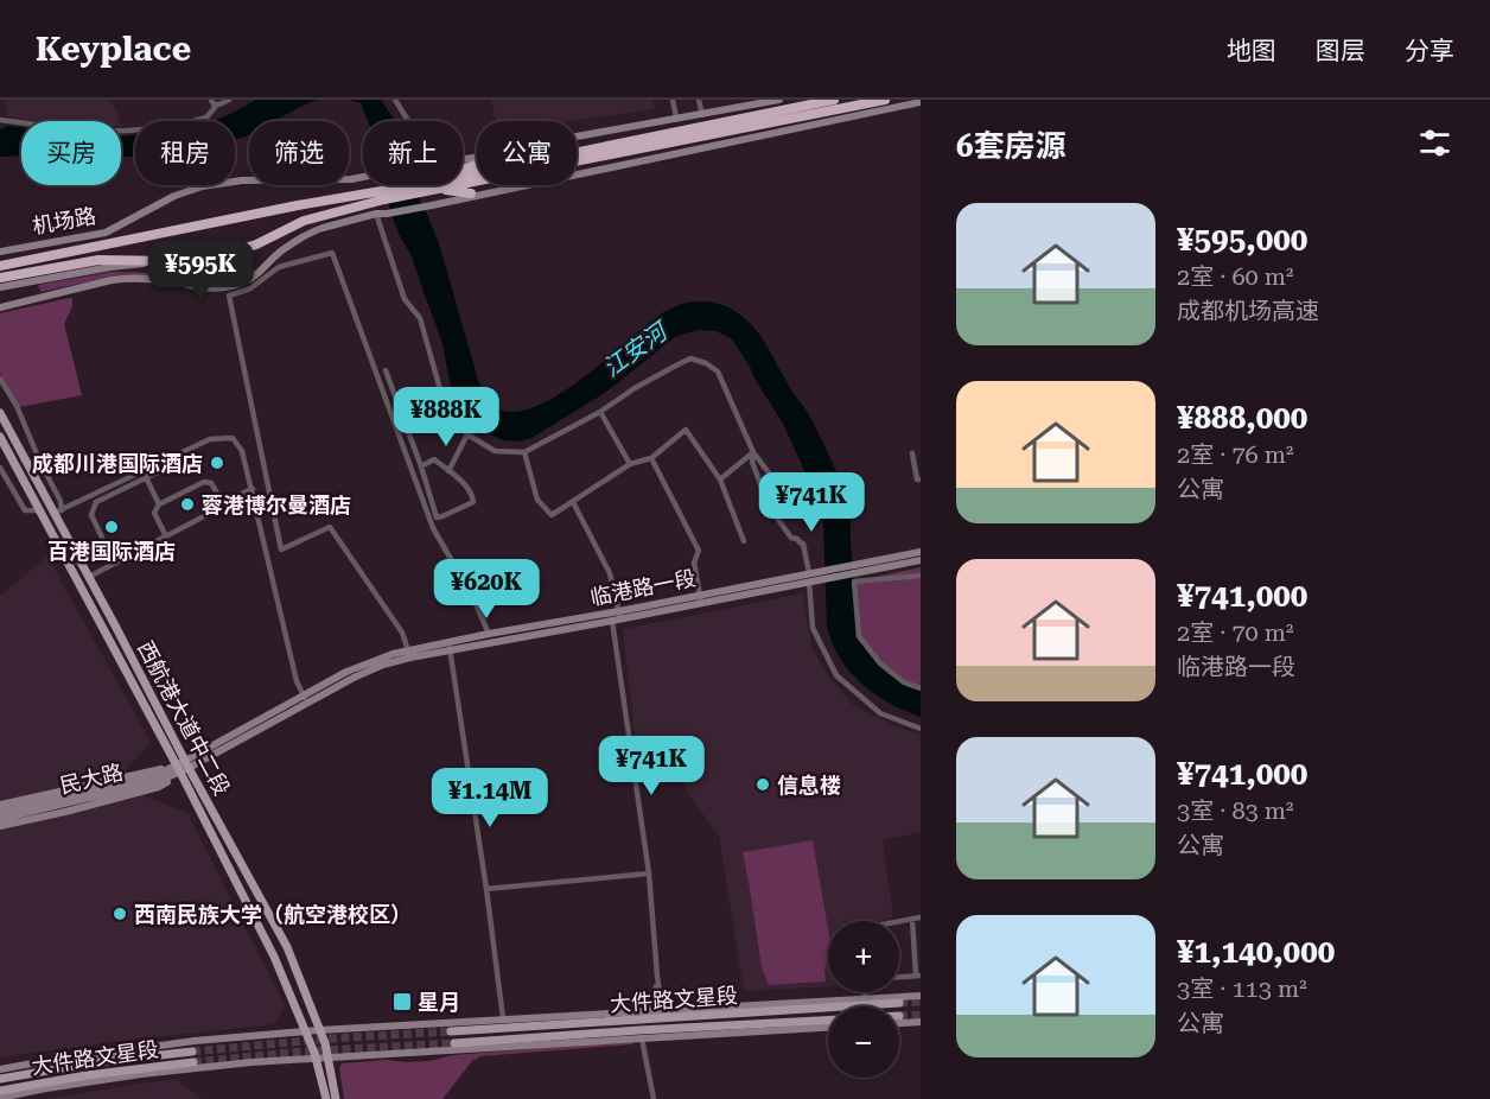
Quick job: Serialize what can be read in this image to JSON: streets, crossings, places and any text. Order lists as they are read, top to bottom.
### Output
{
  "streets": {
    "main road": ["西航港大道中二段", "大件路文星段"],
    "street": ["机场路", "临港路一段", "民大路"]
  },
  "crossings": [
    ["临港路一段", "西航港大道中二段"],
    ["临港路一段", "民大路"],
    ["西航港大道中二段", "民大路"]
  ],
  "water": ["江安河"],
  "places": {
    "other": [
      "成都川港国际酒店",
      "蓉港博尔曼酒店",
      "百港国际酒店",
      "信息楼",
      "西南民族大学（航空港校区）"
    ],
    "transit": ["星月"]
  },
  "page": {
    "header": "Keyplace",
    "nav": ["地图", "图层", "分享"],
    "heading": "6套房源",
    "chip": [
      "买房",
      "租房",
      "筛选",
      "新上",
      "公寓"
    ],
    "list": [
      {
        "name": "¥595,000",
        "note": "2室 · 60 m² · 成都机场高速"
      },
      {
        "name": "¥888,000",
        "note": "2室 · 76 m² · 公寓"
      },
      {
        "name": "¥741,000",
        "note": "2室 · 70 m² · 临港路一段"
      },
      {
        "name": "¥741,000",
        "note": "3室 · 83 m² · 公寓"
      },
      {
        "name": "¥1,140,000",
        "note": "3室 · 113 m² · 公寓"
      }
    ],
    "price": [
      "¥595K",
      "¥888K",
      "¥741K",
      "¥620K",
      "¥741K",
      "¥1.14M"
    ],
    "map_buttons": ["+", "−"]
  }
}
